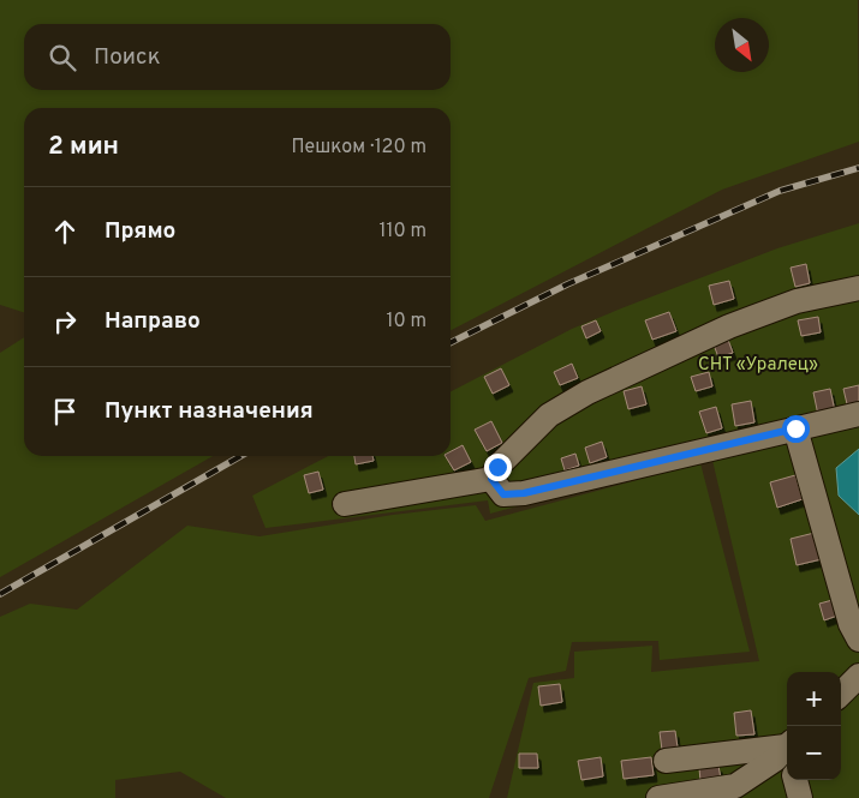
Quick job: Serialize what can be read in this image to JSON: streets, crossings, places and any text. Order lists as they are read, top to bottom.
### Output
{
  "parks": ["СНТ «Уралец»"],
  "north": "bottom right",
  "page": {
    "search": "Поиск",
    "heading": ["2 мин", "Пешком · 120 m"],
    "list": [
      ["Прямо", "110 m"],
      ["Направо", "10 m"],
      "Пункт назначения"
    ],
    "map_buttons": ["+", "−"]
  }
}
